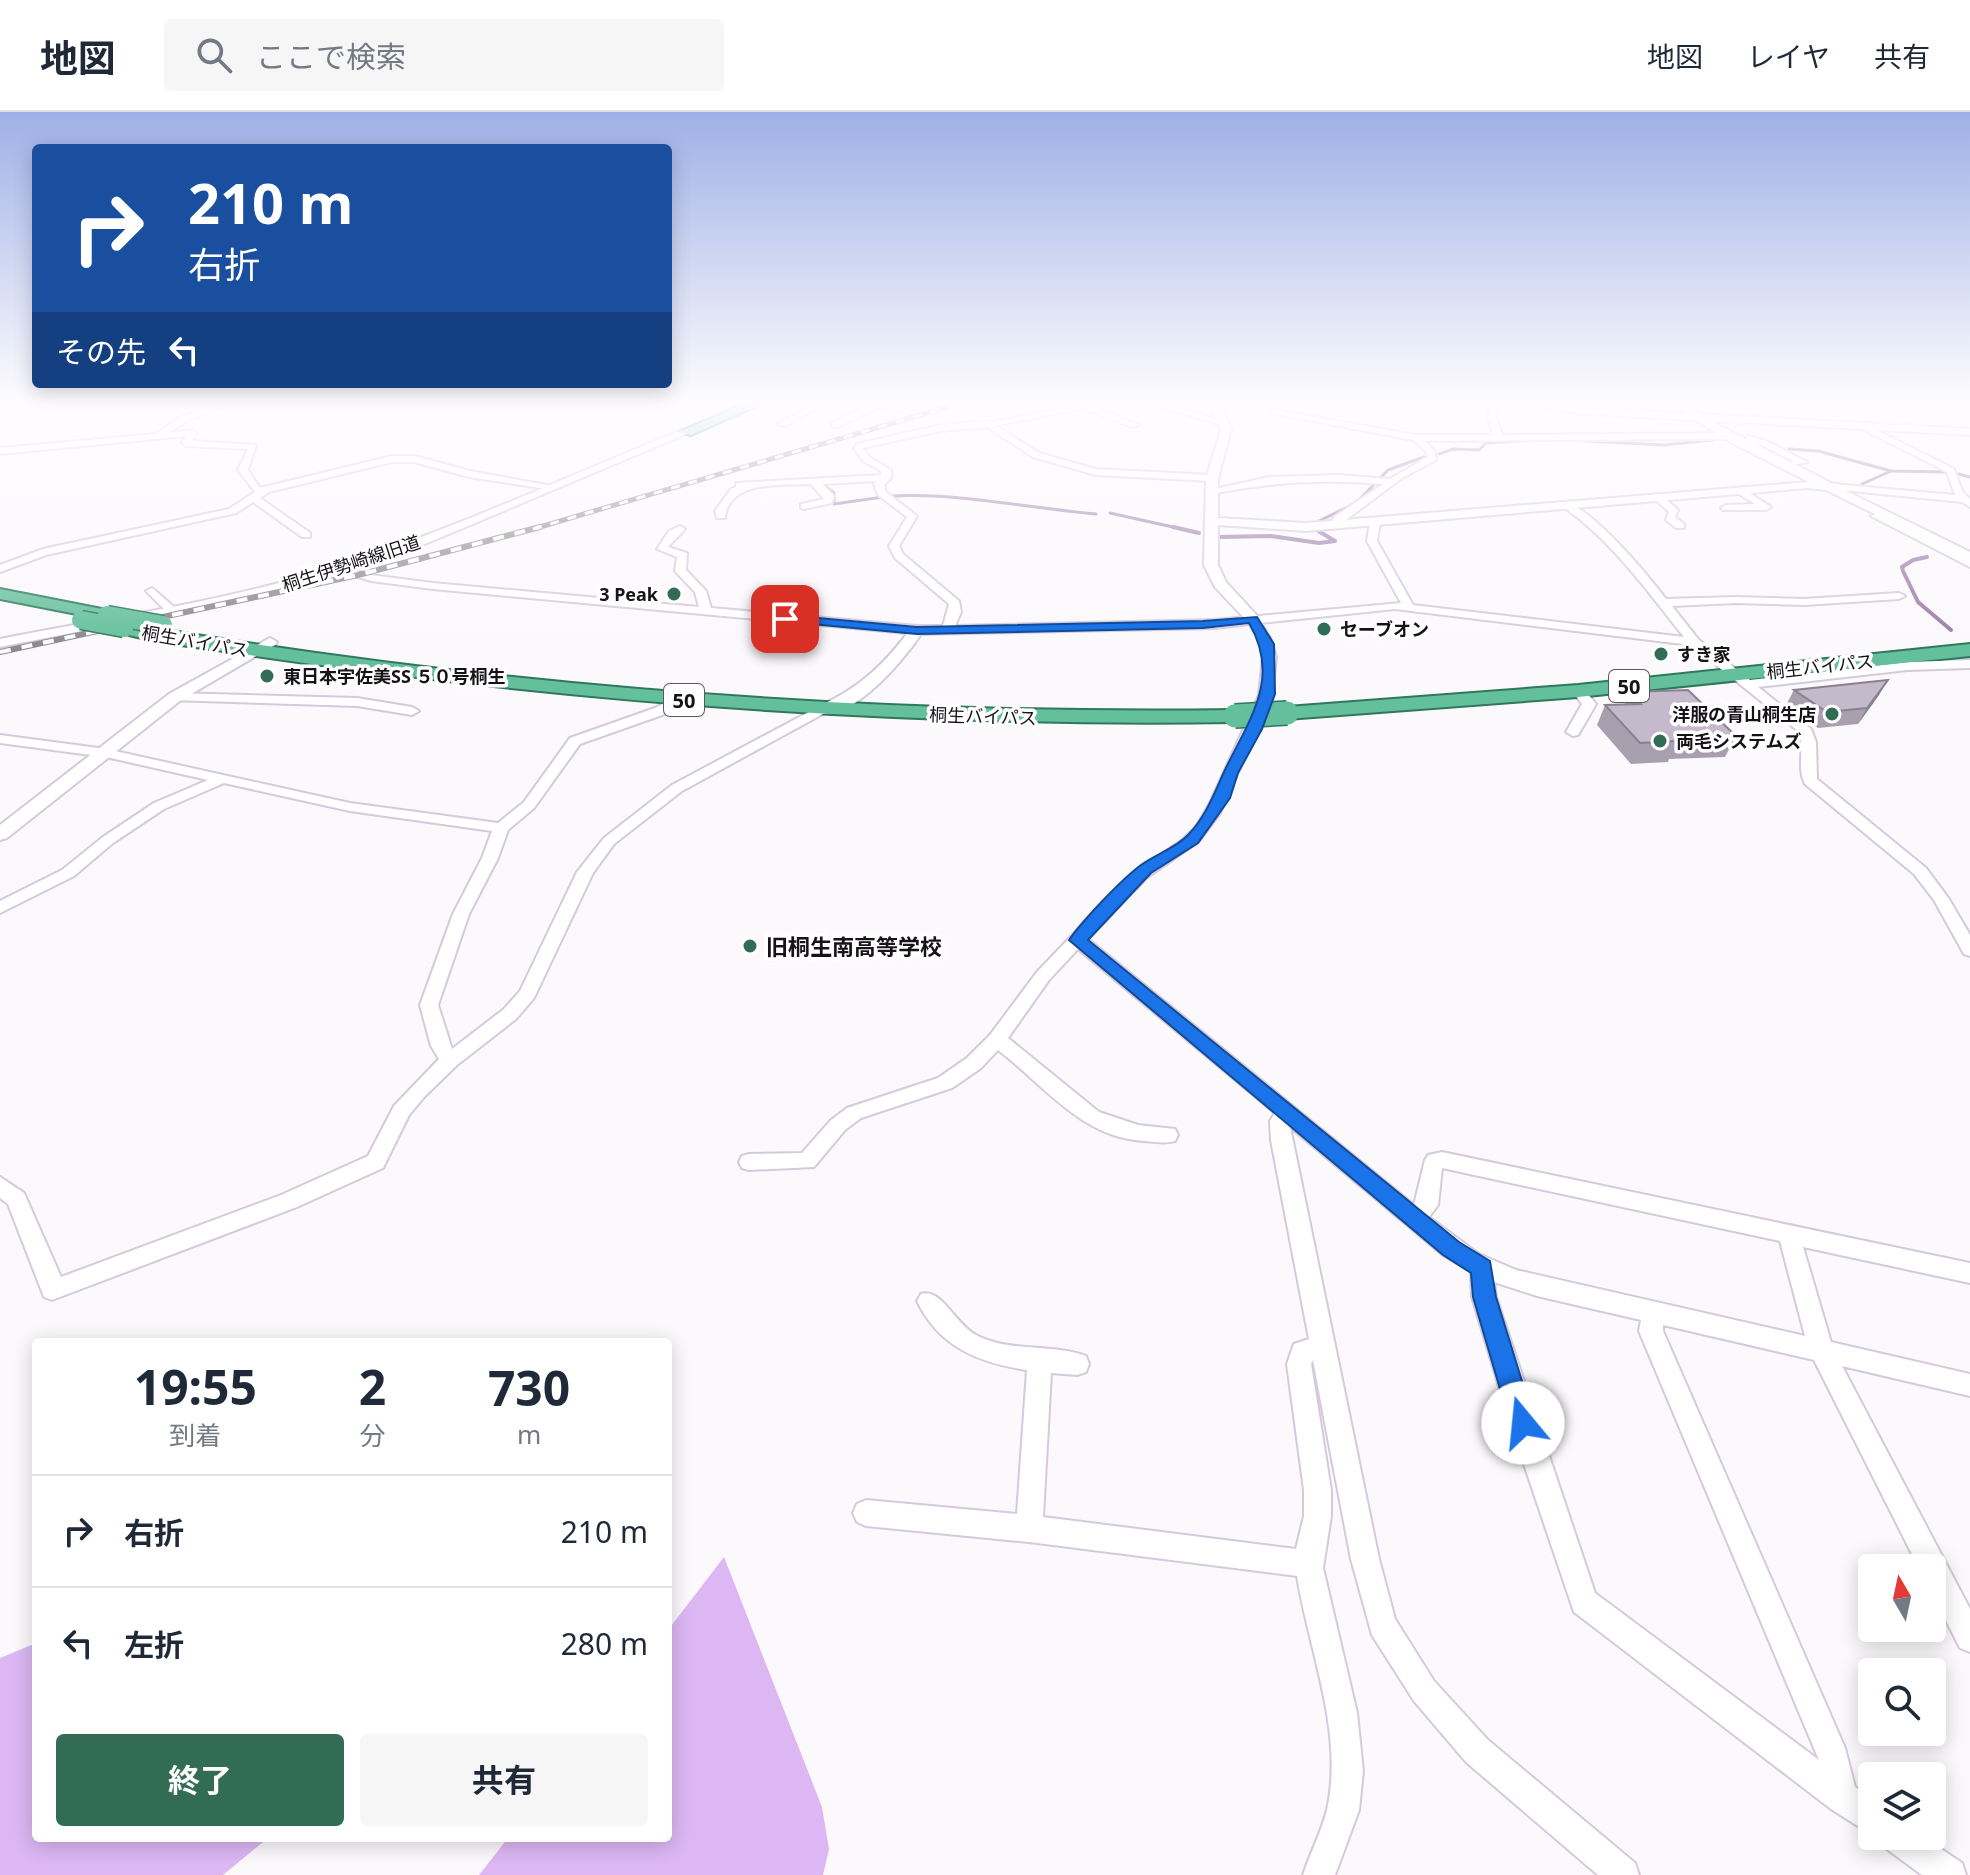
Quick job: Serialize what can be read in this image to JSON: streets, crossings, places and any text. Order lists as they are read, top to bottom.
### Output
{
  "streets": {
    "highway": ["桐生バイパス", "50"],
    "street": ["桐生伊勢崎線旧道"]
  },
  "crossings": [
    ["桐生伊勢崎線旧道", "桐生バイパス"]
  ],
  "places": [
    "3 Peak",
    "セーブオン",
    "すき家",
    "東日本宇佐美SS ５０号桐生",
    "洋服の青山桐生店",
    "両毛システムズ",
    "旧桐生南高等学校"
  ],
  "north": "top",
  "page": {
    "header": "地図",
    "search": "ここで検索",
    "nav": ["地図", "レイヤ", "共有"],
    "turn": ["210 m", "右折"],
    "then": "その先",
    "eta": [
      "19:55",
      "到着",
      "2",
      "分",
      "730",
      "m"
    ],
    "list": [
      {
        "name": "右折",
        "value": "210 m"
      },
      {
        "name": "左折",
        "value": "280 m"
      }
    ],
    "buttons": ["終了", "共有"]
  }
}
